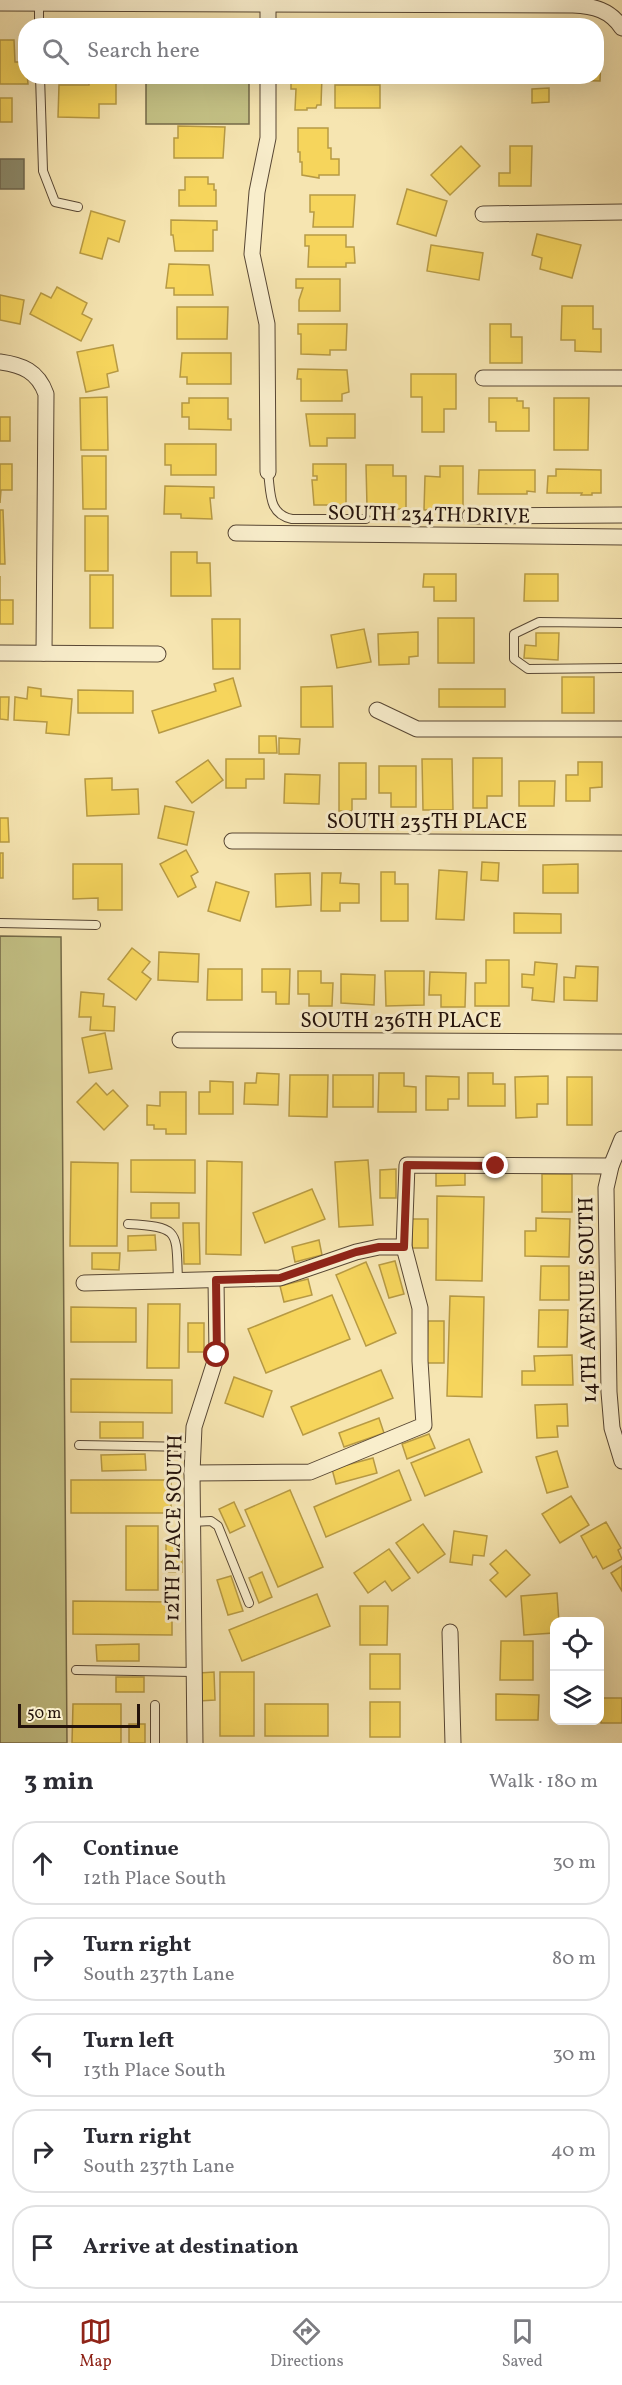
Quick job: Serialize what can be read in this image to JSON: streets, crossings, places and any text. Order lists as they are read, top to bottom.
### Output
{
  "streets": {
    "street": [
      "SOUTH 234TH DRIVE",
      "SOUTH 235TH PLACE",
      "SOUTH 236TH PLACE",
      "14TH AVENUE SOUTH",
      "12TH PLACE SOUTH"
    ]
  },
  "scale_bar": "50 m",
  "page": {
    "search": "Search here",
    "scale": "50 m",
    "heading": ["3 min", "Walk · 180 m"],
    "list": [
      ["Continue", "12th Place South", "30 m"],
      ["Turn right", "South 237th Lane", "80 m"],
      ["Turn left", "13th Place South", "30 m"],
      ["Turn right", "South 237th Lane", "40 m"],
      "Arrive at destination"
    ],
    "nav": ["Map", "Directions", "Saved"]
  }
}
